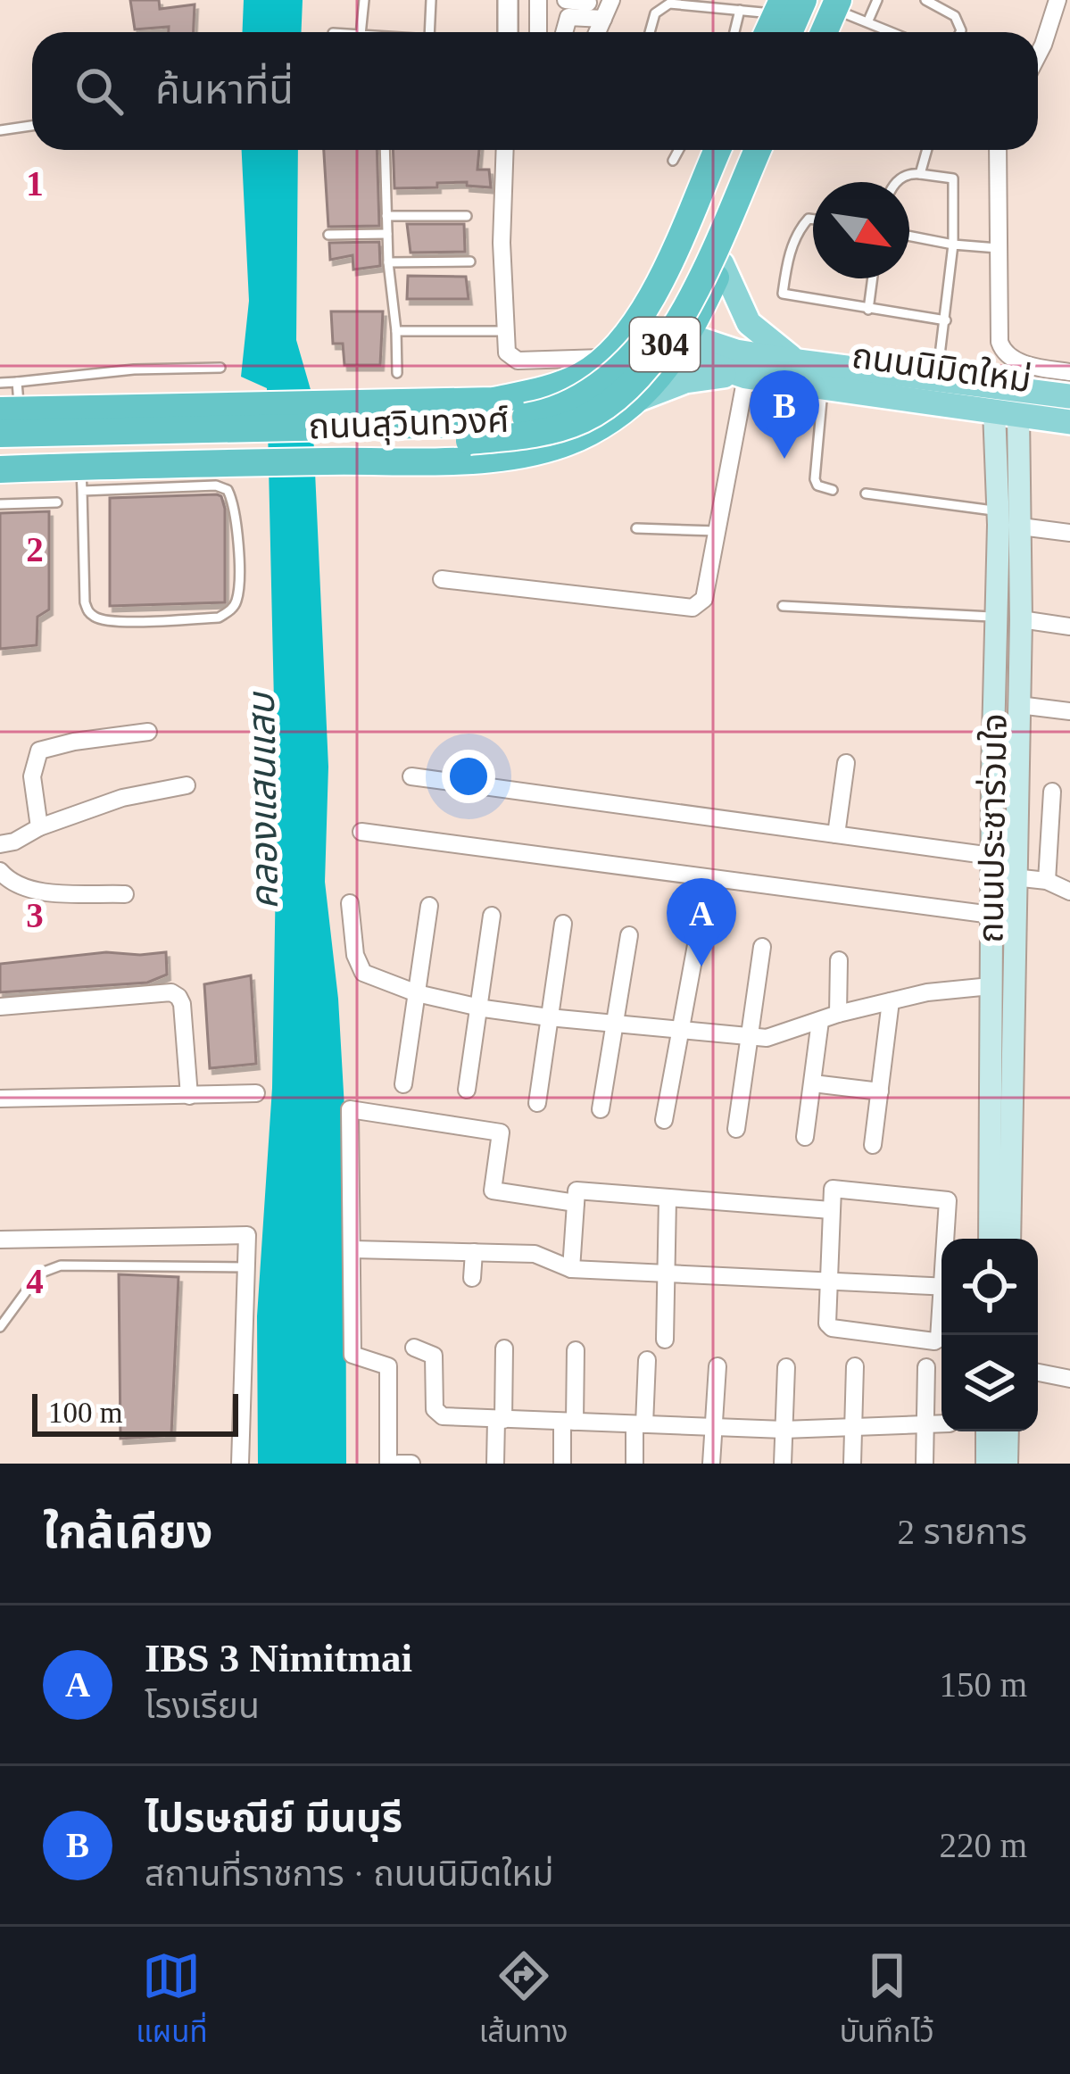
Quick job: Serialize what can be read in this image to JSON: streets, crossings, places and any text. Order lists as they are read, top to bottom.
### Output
{
  "streets": {
    "highway": ["304", "ถนนสุวินทวงศ์"],
    "main road": ["ถนนนิมิตใหม่", "ถนนประชาร่วมใจ"]
  },
  "crossings": [
    ["ถนนนิมิตใหม่", "ถนนสุวินทวงศ์"],
    ["ถนนนิมิตใหม่", "ถนนประชาร่วมใจ"]
  ],
  "water": ["คลองแสนแสบ"],
  "scale_bar": "100 m",
  "north": "bottom right",
  "page": {
    "search": "ค้นหาที่นี่",
    "pins": ["B", "A"],
    "scale": "100 m",
    "heading": ["ใกล้เคียง", "2 รายการ"],
    "list": [
      {
        "mark": "A",
        "name": "IBS 3 Nimitmai",
        "note": "โรงเรียน",
        "value": "150 m"
      },
      {
        "mark": "B",
        "name": "ไปรษณีย์ มีนบุรี",
        "note": "สถานที่ราชการ · ถนนนิมิตใหม่",
        "value": "220 m"
      }
    ],
    "nav": ["แผนที่", "เส้นทาง", "บันทึกไว้"]
  },
  "grid": {
    "rows": [
      "1",
      "2",
      "3",
      "4"
    ]
  }
}
